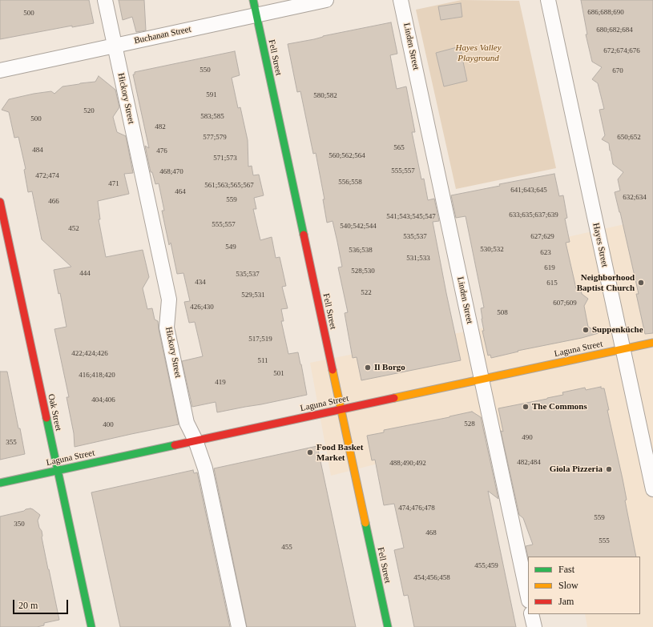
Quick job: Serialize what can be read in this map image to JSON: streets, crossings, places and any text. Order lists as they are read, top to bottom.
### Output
{
  "streets": {
    "main road": ["Fell Street", "Laguna Street", "Oak Street"],
    "street": [
      "Buchanan Street",
      "Linden Street",
      "Hickory Street",
      "Hayes Street"
    ]
  },
  "crossings": [
    ["Buchanan Street", "Fell Street"],
    ["Buchanan Street", "Hickory Street"],
    ["Linden Street", "Laguna Street"],
    ["Fell Street", "Laguna Street"],
    ["Hickory Street", "Laguna Street"],
    ["Hayes Street", "Laguna Street"],
    ["Laguna Street", "Oak Street"]
  ],
  "parks": ["Hayes Valley Playground"],
  "places": [
    "Neighborhood Baptist Church",
    "Suppenküche",
    "Il Borgo",
    "The Commons",
    "Food Basket Market",
    "Giola Pizzeria"
  ],
  "house_numbers": [
    "686;688;690",
    "500",
    "680;682;684",
    "672;674;676",
    "550",
    "670",
    "591",
    "580;582",
    "520",
    "583;585",
    "500",
    "482",
    "577;579",
    "650;652",
    "565",
    "484",
    "476",
    "560;562;564",
    "571;573",
    "555;557",
    "468;470",
    "472;474",
    "556;558",
    "471",
    "561;563;565;567",
    "641;643;645",
    "464",
    "632;634",
    "559",
    "466",
    "633;635;637;639",
    "541;543;545;547",
    "555;557",
    "540;542;544",
    "452",
    "535;537",
    "627;629",
    "549",
    "530;532",
    "536;538",
    "623",
    "531;533",
    "619",
    "528;530",
    "444",
    "535;537",
    "434",
    "615",
    "522",
    "529;531",
    "607;609",
    "426;430",
    "508",
    "517;519",
    "422;424;426",
    "511",
    "501",
    "416;418;420",
    "419",
    "404;406",
    "528",
    "400",
    "490",
    "355",
    "482;484",
    "488;490;492",
    "474;476;478",
    "559",
    "350",
    "468",
    "555",
    "455",
    "455;459",
    "454;456;458"
  ],
  "legend": ["Fast", "Slow", "Jam"],
  "scale_bar": "20 m"
}
